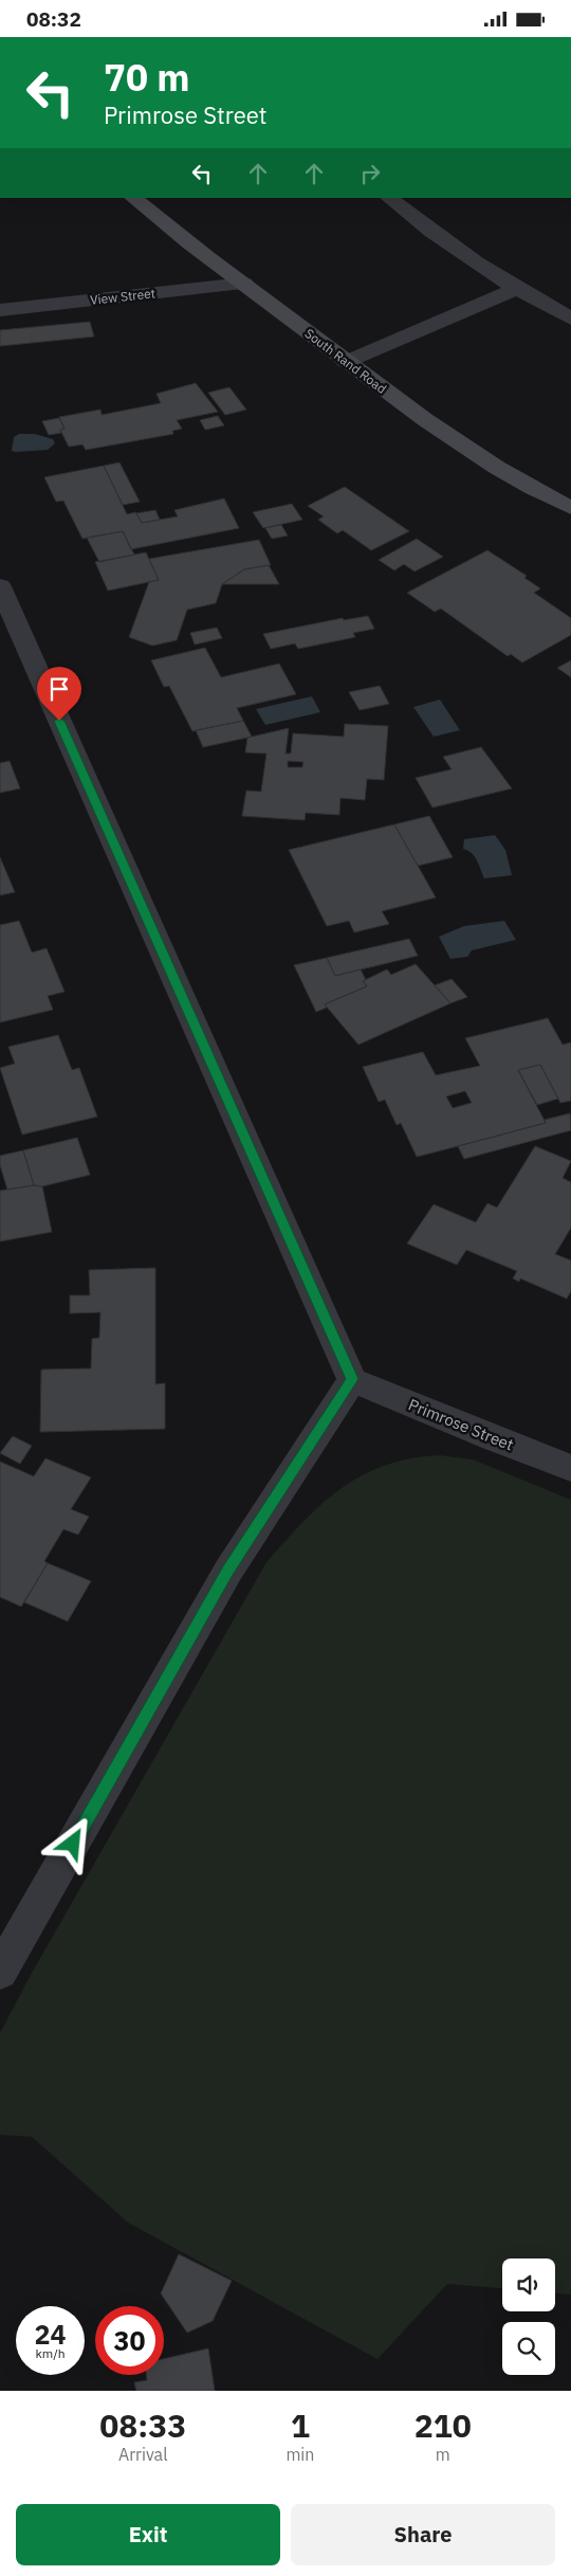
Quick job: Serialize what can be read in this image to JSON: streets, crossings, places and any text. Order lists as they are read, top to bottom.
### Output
{
  "streets": {
    "main road": ["South Rand Road"],
    "street": ["View Street", "Primrose Street"]
  },
  "crossings": [
    ["View Street", "South Rand Road"]
  ],
  "page": {
    "status": "08:32",
    "turn": ["70 m", "Primrose Street"],
    "speed": "24 km/h",
    "limit": "30",
    "eta": [
      "08:33",
      "Arrival",
      "1",
      "min",
      "210",
      "m"
    ],
    "buttons": ["Exit", "Share"]
  }
}
